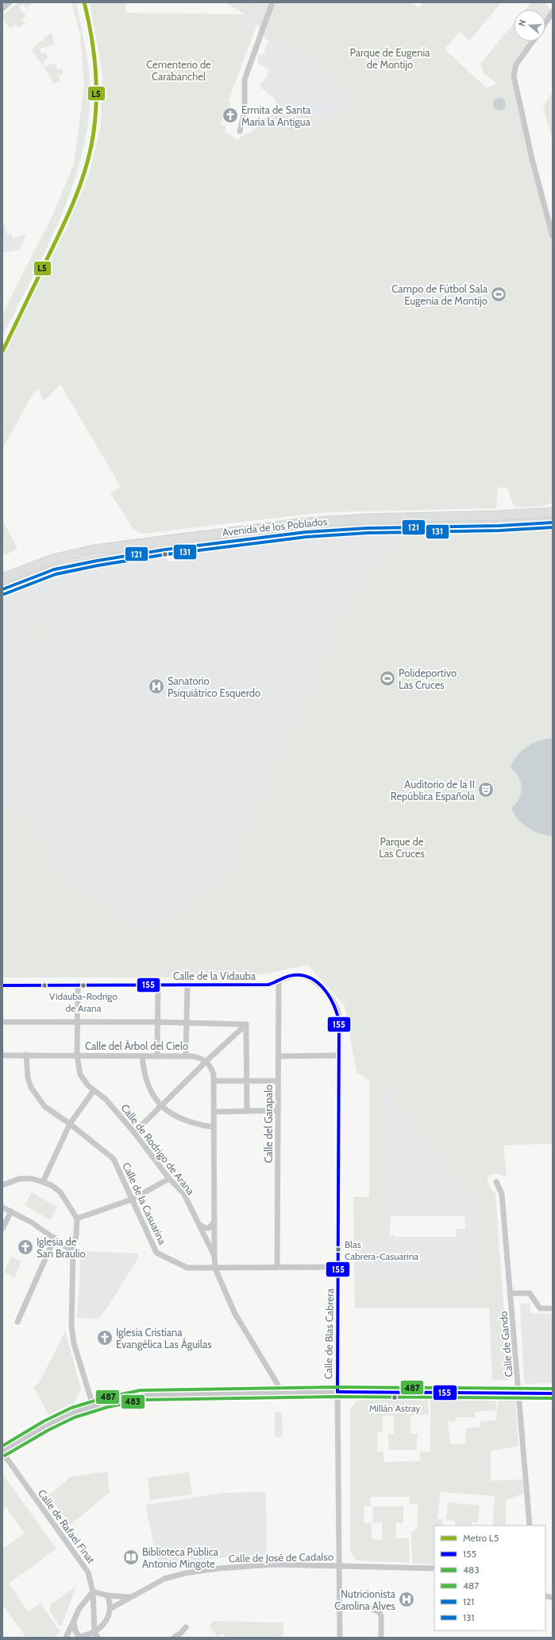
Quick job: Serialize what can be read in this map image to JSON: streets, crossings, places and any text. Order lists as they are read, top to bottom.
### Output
{
  "streets": {
    "main road": ["Avenida de los Poblados"],
    "street": [
      "Calle de la Vidauba",
      "Calle del Árbol del Cielo",
      "Calle del Garapalo",
      "Calle de Rodrigo de Arana",
      "Calle de la Casuarina",
      "Calle de Blas Cabrera",
      "Calle de Gando",
      "Calle de Rafael Finat",
      "Calle de José de Cadalso"
    ]
  },
  "crossings": [
    ["Calle de la Vidauba", "Calle del Garapalo"],
    ["Calle de la Vidauba", "Calle de Rodrigo de Arana"],
    ["Calle de la Vidauba", "Calle de Blas Cabrera"],
    ["Calle del Árbol del Cielo", "Calle de Rodrigo de Arana"],
    ["Calle del Árbol del Cielo", "Calle de la Casuarina"],
    ["Calle del Garapalo", "Calle de la Casuarina"],
    ["Calle de Rodrigo de Arana", "Calle de la Casuarina"],
    ["Calle de la Casuarina", "Calle de Blas Cabrera"],
    ["Calle de Blas Cabrera", "Calle de José de Cadalso"]
  ],
  "parks": ["Parque de Eugenia de Montijo", "Cementerio de Carabanchel", "Parque de Las Cruces"],
  "places": {
    "church": ["Ermita de Santa María la Antigua", "Iglesia de San Braulio", "Iglesia Cristiana Evangélica Las Águilas"],
    "sports": ["Campo de Fútbol Sala Eugenia de Montijo", "Polideportivo Las Cruces"],
    "hospital": ["Sanatorio Psiquiátrico Esquerdo", "Nutricionista Carolina Alves"],
    "theatre": ["Auditorio de la II República Española"],
    "other": ["Vidauba-Rodrigo de Arana", "Blas Cabrera-Casuarina", "Millán Astray"],
    "library": ["Biblioteca Pública Antonio Mingote"]
  },
  "lines": [
    "metro line L5",
    "transit line 121",
    "transit line 131",
    "transit line 155",
    "transit line 487",
    "transit line 483"
  ],
  "legend": [
    "Metro L5",
    "155",
    "483",
    "487",
    "121",
    "131"
  ],
  "north": "left"
}
